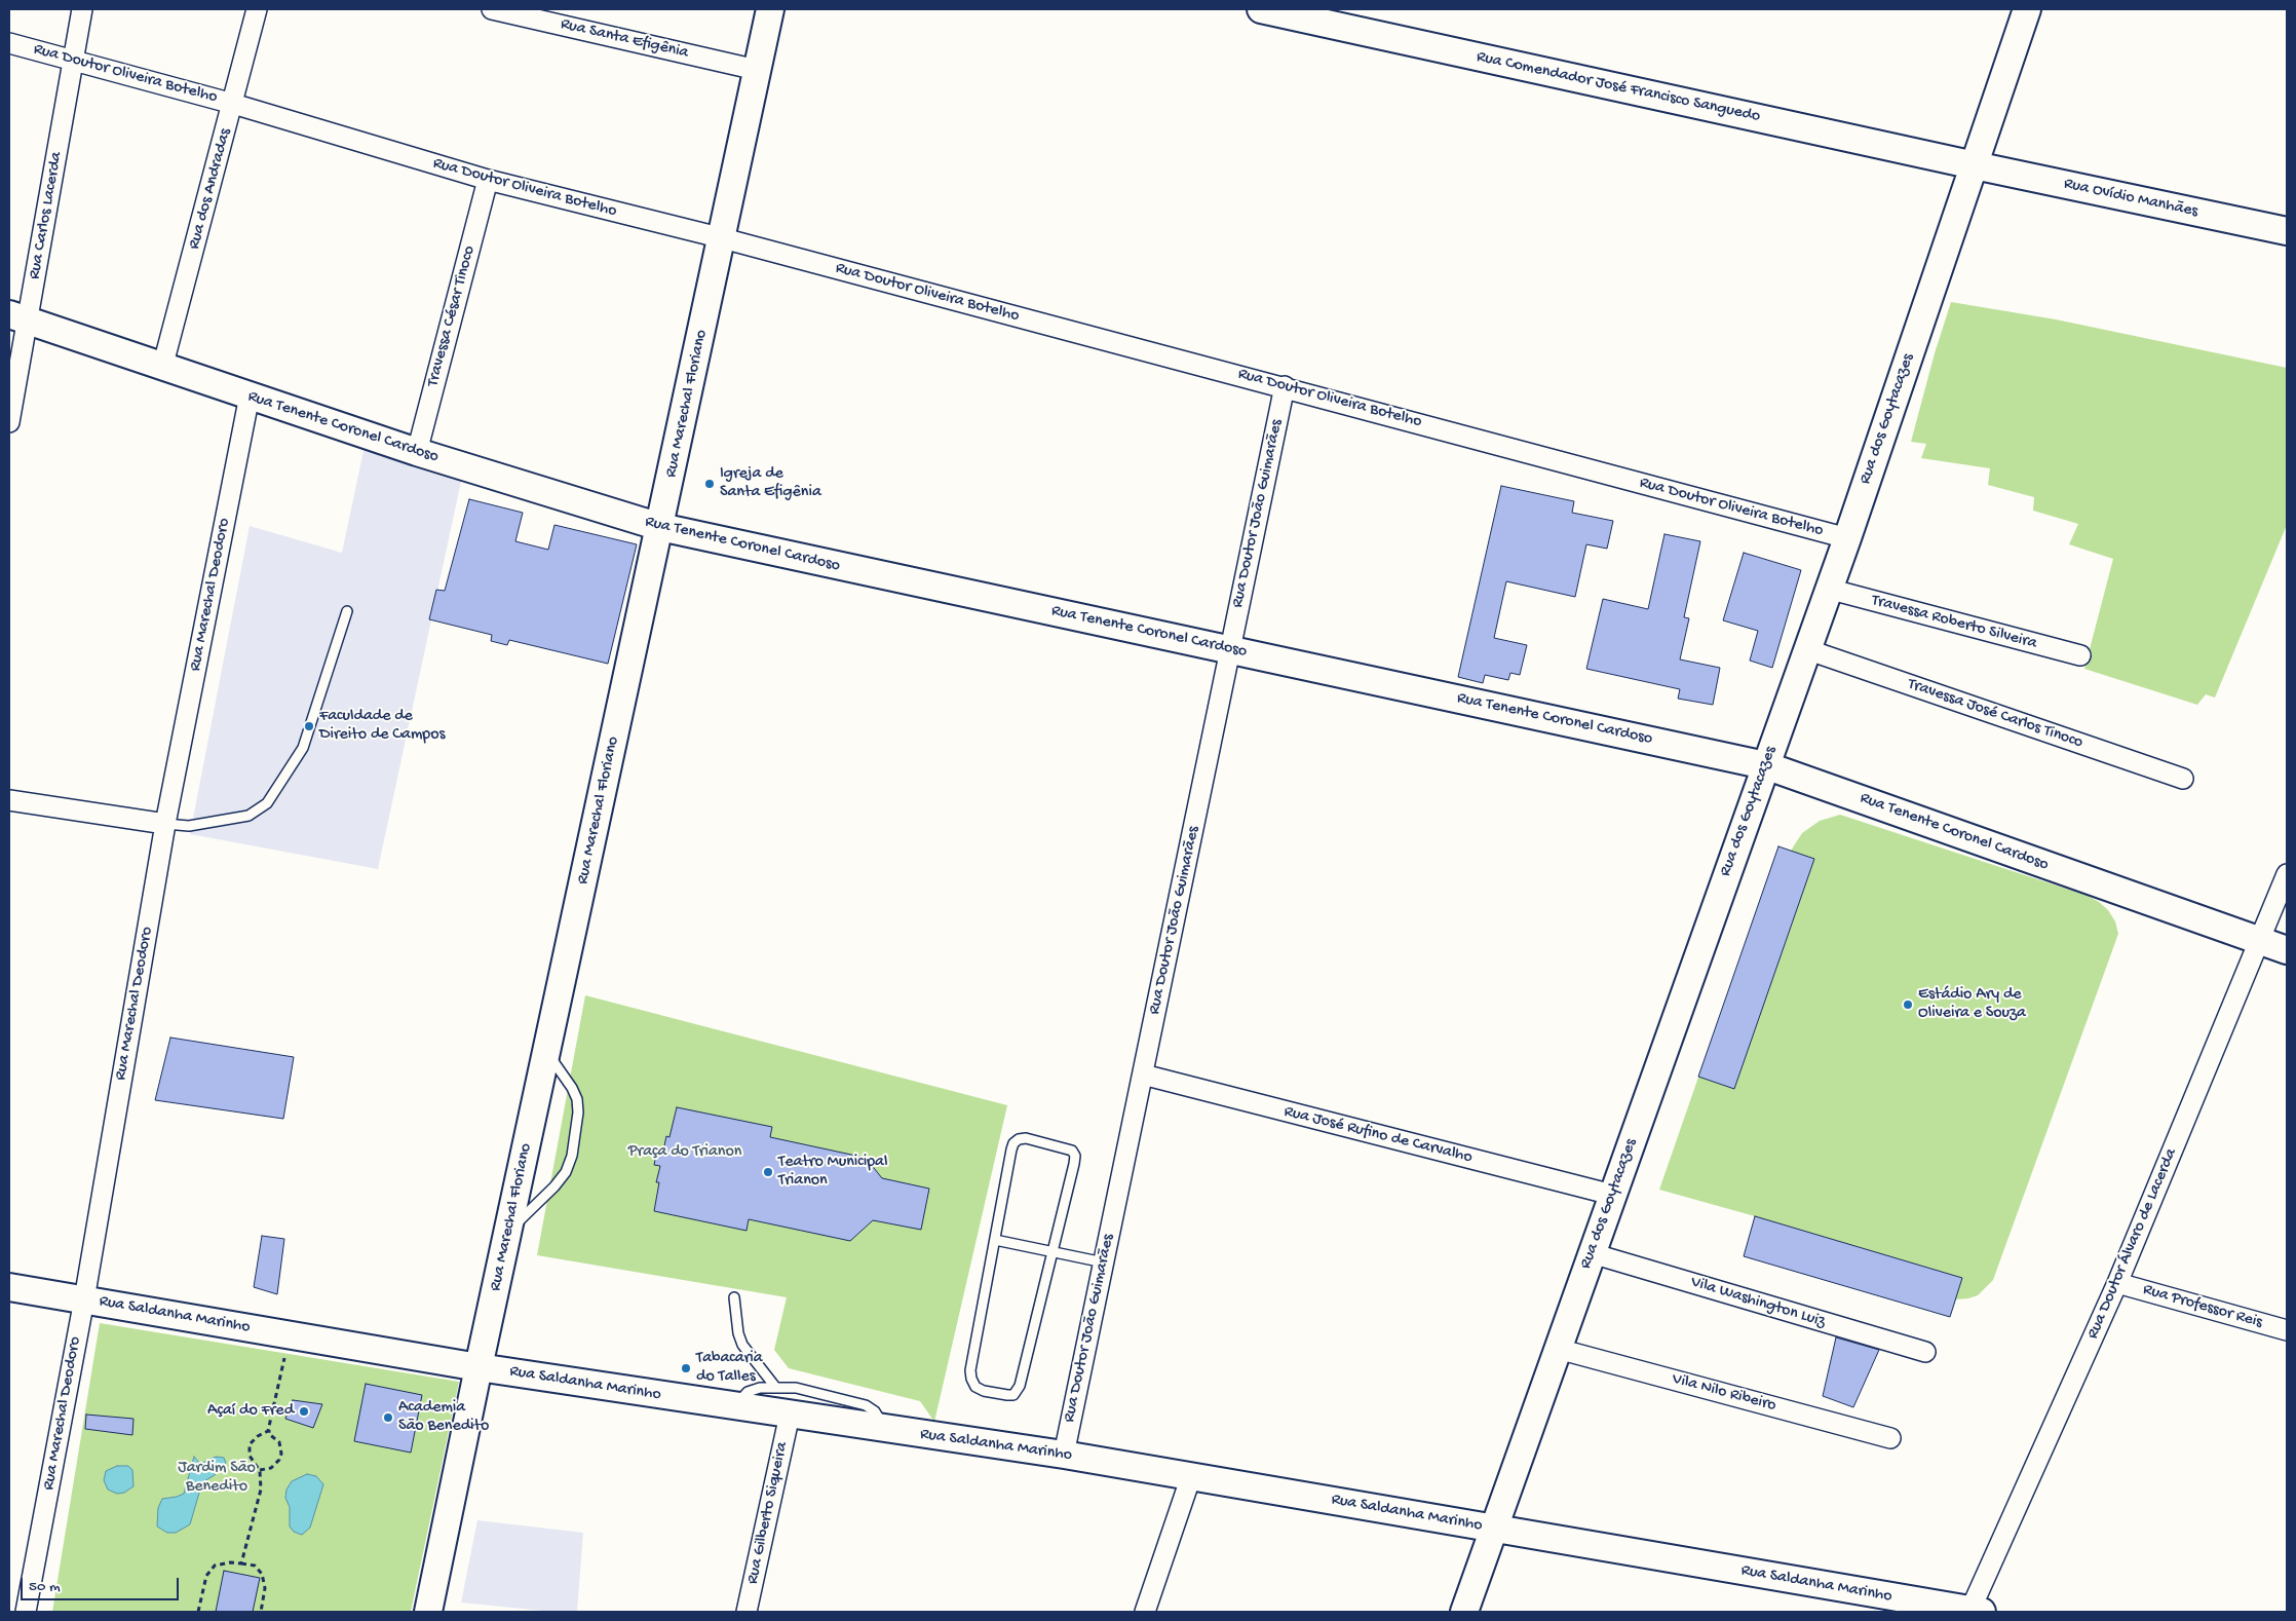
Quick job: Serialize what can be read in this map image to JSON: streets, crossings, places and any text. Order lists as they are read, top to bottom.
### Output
{
  "streets": {
    "main road": [
      "Rua Comendador José Francisco Sanguedo",
      "Rua Ovídio Manhães",
      "Rua Marechal Floriano",
      "Rua dos Goytacazes",
      "Rua Tenente Coronel Cardoso",
      "Rua Saldanha Marinho"
    ],
    "street": [
      "Rua Santa Efigênia",
      "Rua Doutor Oliveira Botelho",
      "Rua dos Andradas",
      "Rua Carlos Lacerda",
      "Travessa César Tinoco",
      "Rua Doutor João Guimarães",
      "Rua Marechal Deodoro",
      "Travessa Roberto Silveira",
      "Travessa José Carlos Tinoco",
      "Rua José Rufino de Carvalho",
      "Rua Doutor Álvaro de Lacerda",
      "Vila Washington Luiz",
      "Rua Professor Reis",
      "Vila Nilo Ribeiro",
      "Rua Gilberto Siqueira"
    ]
  },
  "crossings": [
    ["Rua Santa Efigênia", "Rua Marechal Floriano"],
    ["Rua Doutor Oliveira Botelho", "Rua dos Andradas"],
    ["Rua Doutor Oliveira Botelho", "Rua Carlos Lacerda"],
    ["Rua Doutor Oliveira Botelho", "Travessa César Tinoco"],
    ["Rua Doutor Oliveira Botelho", "Rua Marechal Floriano"],
    ["Rua Doutor Oliveira Botelho", "Rua dos Goytacazes"],
    ["Rua Doutor Oliveira Botelho", "Rua Doutor João Guimarães"],
    ["Rua Comendador José Francisco Sanguedo", "Rua Ovídio Manhães"],
    ["Rua Comendador José Francisco Sanguedo", "Rua dos Goytacazes"],
    ["Rua dos Andradas", "Rua Tenente Coronel Cardoso"],
    ["Rua Ovídio Manhães", "Rua dos Goytacazes"],
    ["Rua Carlos Lacerda", "Rua Tenente Coronel Cardoso"],
    ["Travessa César Tinoco", "Rua Tenente Coronel Cardoso"],
    ["Rua Marechal Floriano", "Rua Tenente Coronel Cardoso"],
    ["Rua Marechal Floriano", "Rua Saldanha Marinho"],
    ["Rua dos Goytacazes", "Rua Tenente Coronel Cardoso"],
    ["Rua dos Goytacazes", "Travessa Roberto Silveira"],
    ["Rua dos Goytacazes", "Travessa José Carlos Tinoco"],
    ["Rua dos Goytacazes", "Rua José Rufino de Carvalho"],
    ["Rua dos Goytacazes", "Vila Washington Luiz"],
    ["Rua dos Goytacazes", "Rua Saldanha Marinho"],
    ["Rua dos Goytacazes", "Vila Nilo Ribeiro"],
    ["Rua Tenente Coronel Cardoso", "Rua Doutor João Guimarães"],
    ["Rua Tenente Coronel Cardoso", "Rua Marechal Deodoro"],
    ["Rua Tenente Coronel Cardoso", "Rua Doutor Álvaro de Lacerda"],
    ["Rua Doutor João Guimarães", "Rua José Rufino de Carvalho"],
    ["Rua Doutor João Guimarães", "Rua Saldanha Marinho"],
    ["Rua Marechal Deodoro", "Rua Saldanha Marinho"],
    ["Rua Doutor Álvaro de Lacerda", "Rua Professor Reis"],
    ["Rua Doutor Álvaro de Lacerda", "Rua Saldanha Marinho"],
    ["Rua Saldanha Marinho", "Rua Gilberto Siqueira"]
  ],
  "parks": ["Praça do Trianon", "Jardim São Benedito"],
  "places": [
    "Igreja de Santa Efigênia",
    "Faculdade de Direito de Campos",
    "Estádio Ary de Oliveira e Souza",
    "Teatro Municipal Trianon",
    "Tabacaria do Talles",
    "Açaí do Fred",
    "Academia São Benedito"
  ],
  "scale_bar": "50 m"
}
